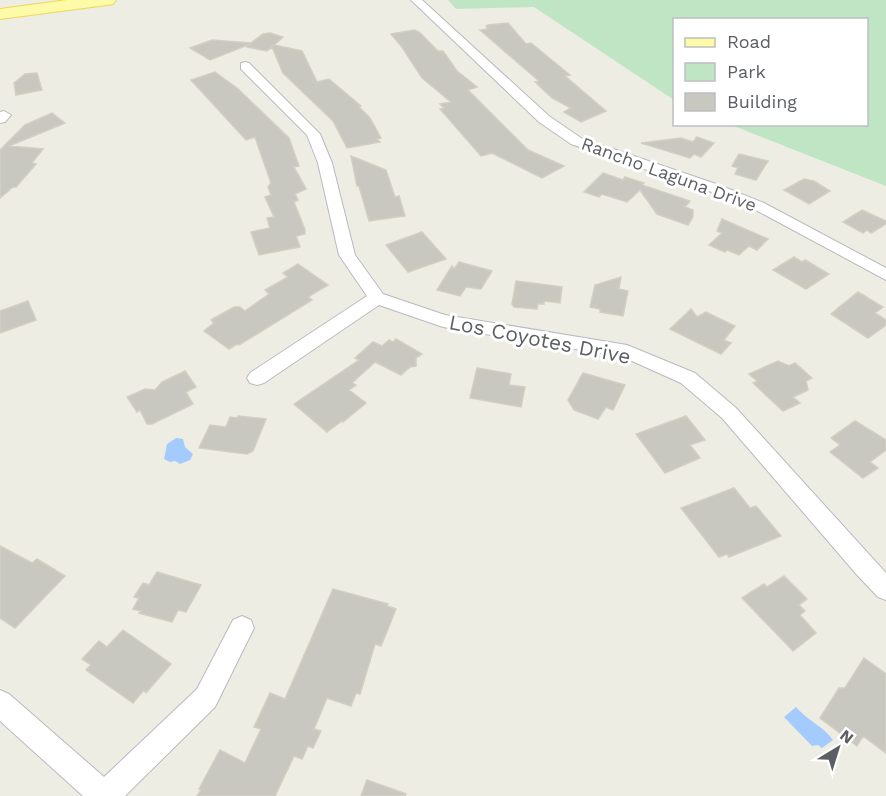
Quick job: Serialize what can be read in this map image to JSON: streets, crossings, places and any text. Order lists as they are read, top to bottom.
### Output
{
  "streets": {
    "street": ["Rancho Laguna Drive", "Los Coyotes Drive"]
  },
  "legend": ["Road", "Park", "Building"],
  "north": "top right"
}
